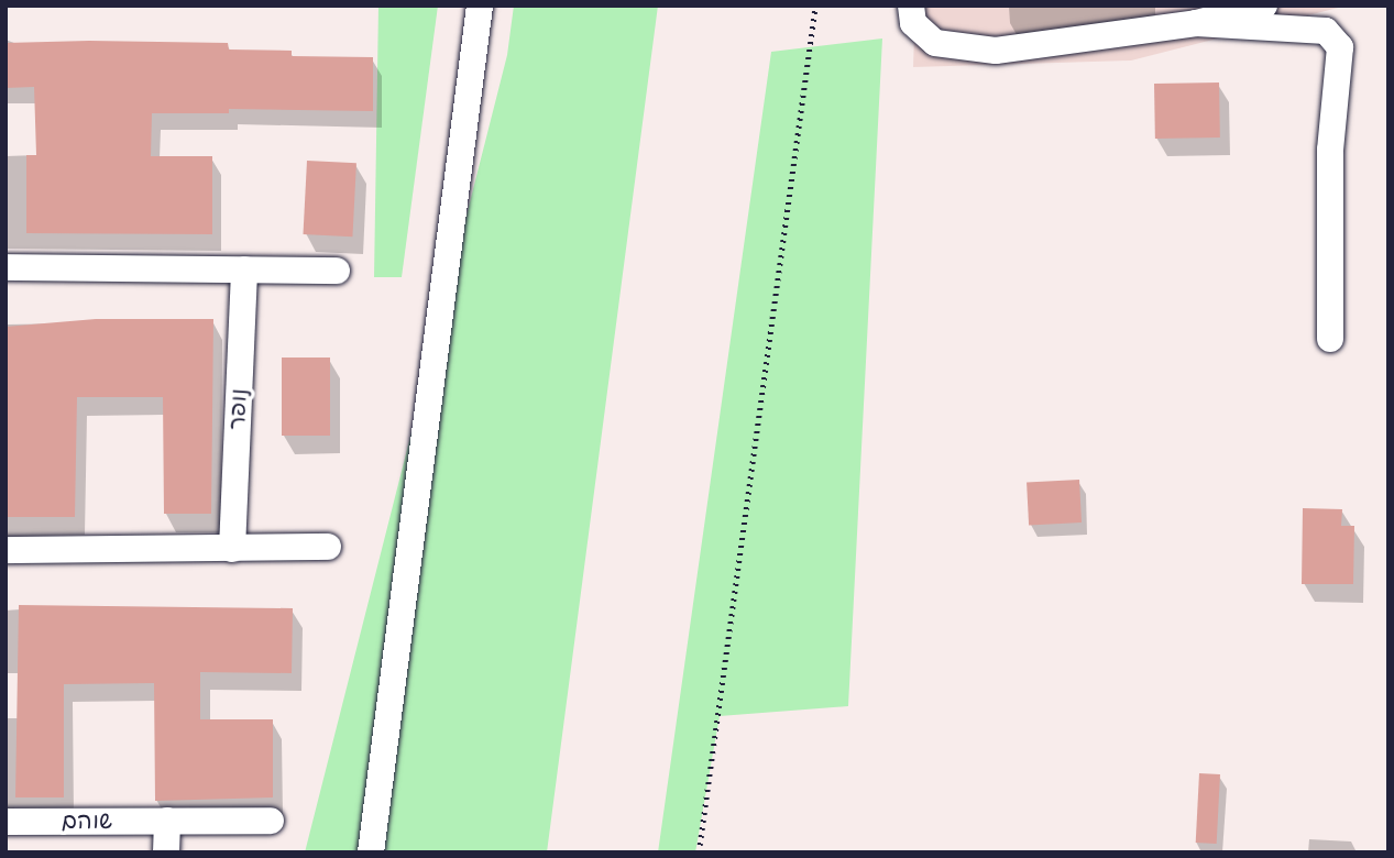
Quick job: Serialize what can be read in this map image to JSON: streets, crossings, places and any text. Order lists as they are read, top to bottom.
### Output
{
  "streets": {
    "street": ["נופר", "שוהם"]
  }
}
